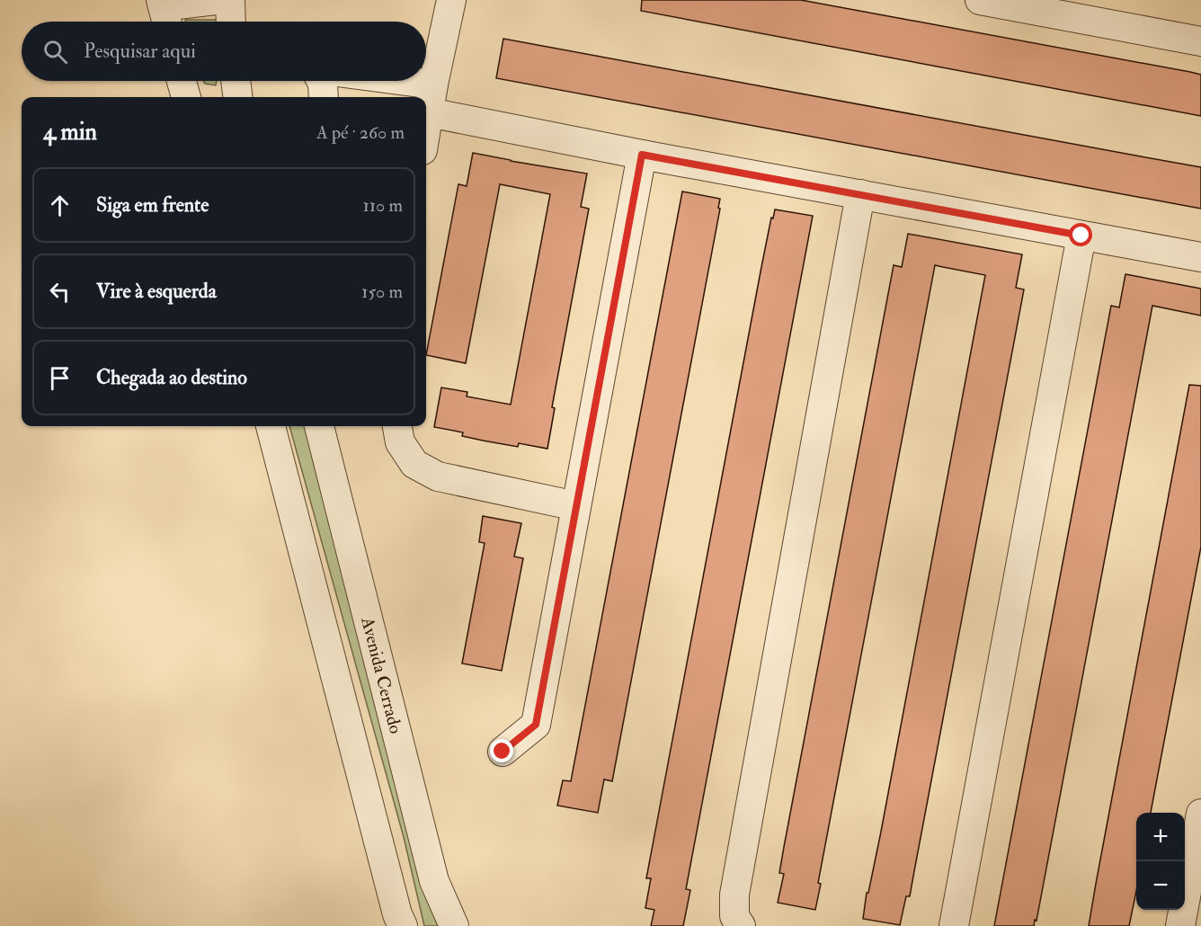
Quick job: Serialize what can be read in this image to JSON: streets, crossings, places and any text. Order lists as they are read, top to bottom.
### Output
{
  "streets": {
    "street": ["Avenida Cerrado"]
  },
  "page": {
    "search": "Pesquisar aqui",
    "heading": ["4 min", "A pé · 260 m"],
    "list": [
      ["Siga em frente", "110 m"],
      ["Vire à esquerda", "150 m"],
      "Chegada ao destino"
    ],
    "map_buttons": ["+", "−"]
  }
}
